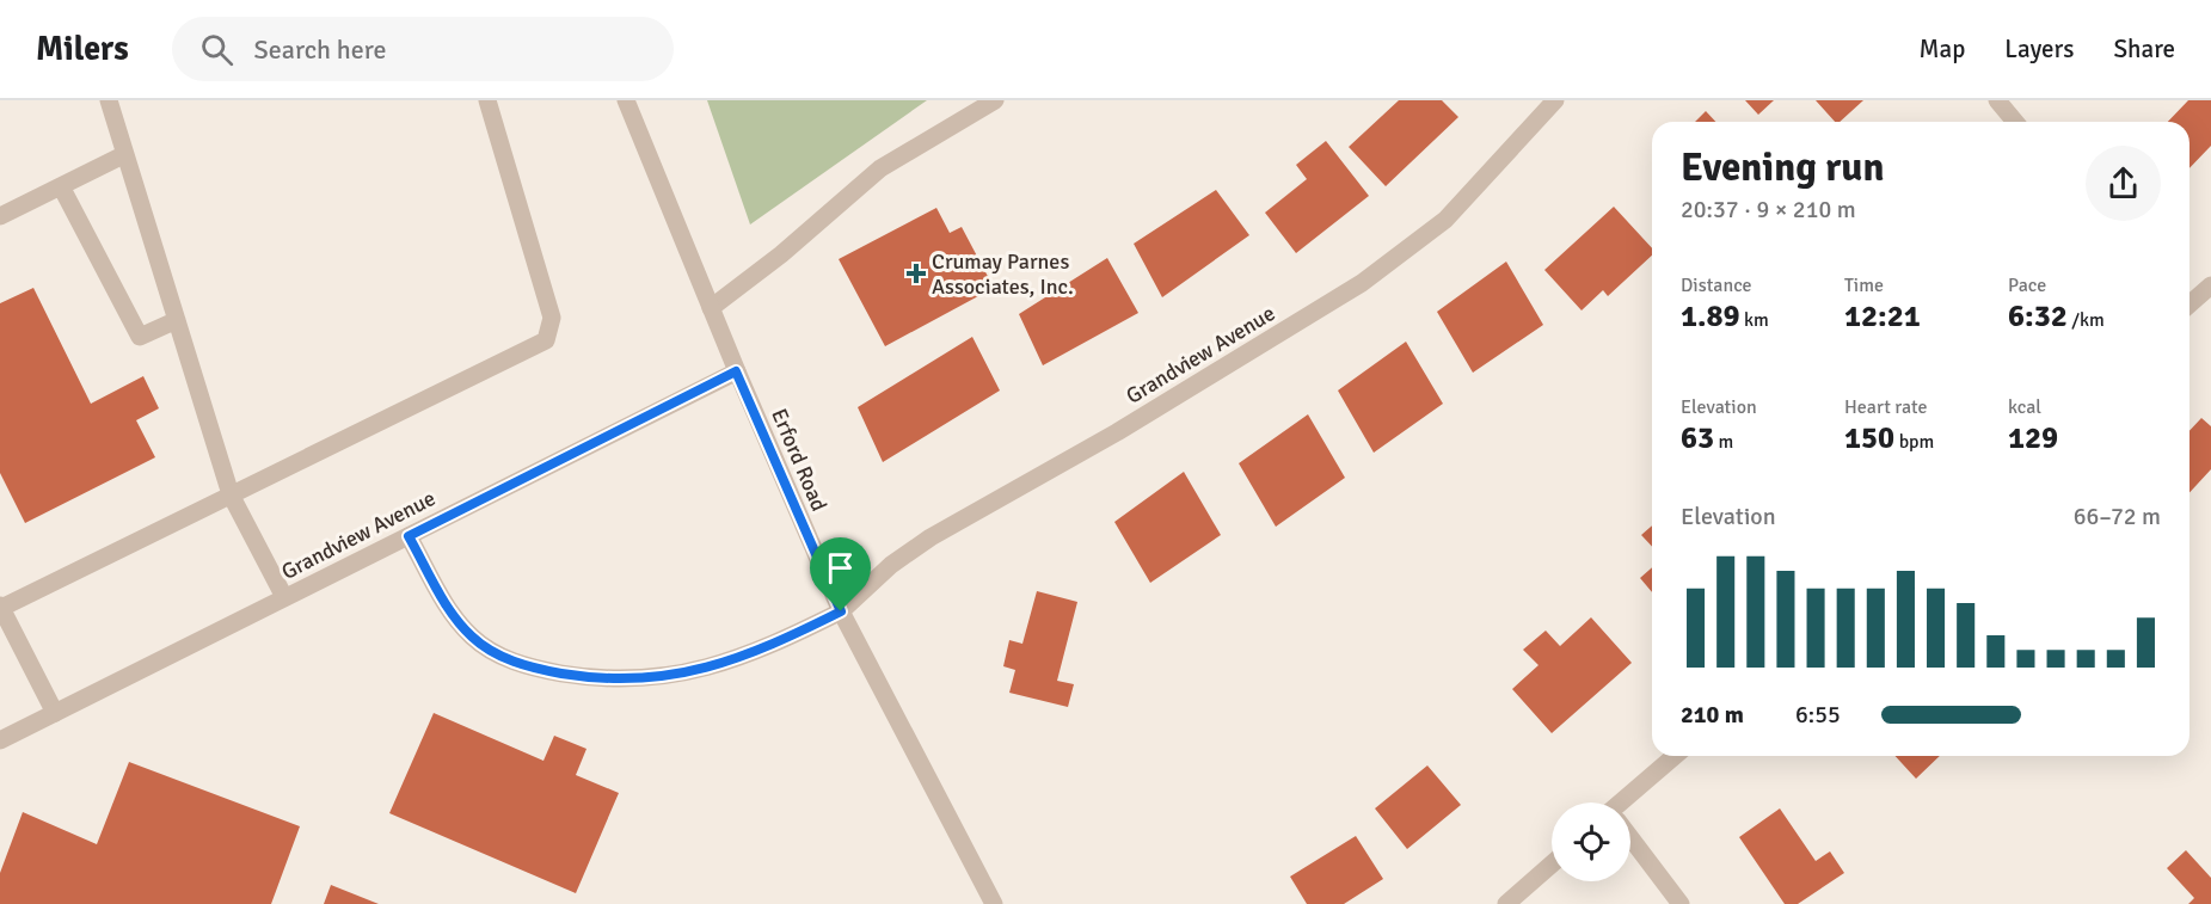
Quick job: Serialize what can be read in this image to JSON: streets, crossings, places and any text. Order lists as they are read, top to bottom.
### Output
{
  "streets": {
    "street": ["Grandview Avenue", "Erford Road"]
  },
  "crossings": [
    ["Grandview Avenue", "Erford Road"]
  ],
  "places": {
    "health": ["Crumay Parnes Associates, Inc."]
  },
  "page": {
    "header": "Milers",
    "search": "Search here",
    "nav": ["Map", "Layers", "Share"],
    "heading": ["Evening run", "20:37 · 9 × 210 m"],
    "stats": [
      ["Distance", "1.89 km"],
      ["Time", "12:21"],
      ["Pace", "6:32 /km"],
      ["Elevation", "63 m"],
      ["Heart rate", "150 bpm"],
      ["kcal", "129"]
    ],
    "chart": ["Elevation", "66–72 m"],
    "list": [
      {
        "name": "210 m",
        "note": "6:55"
      }
    ]
  }
}
